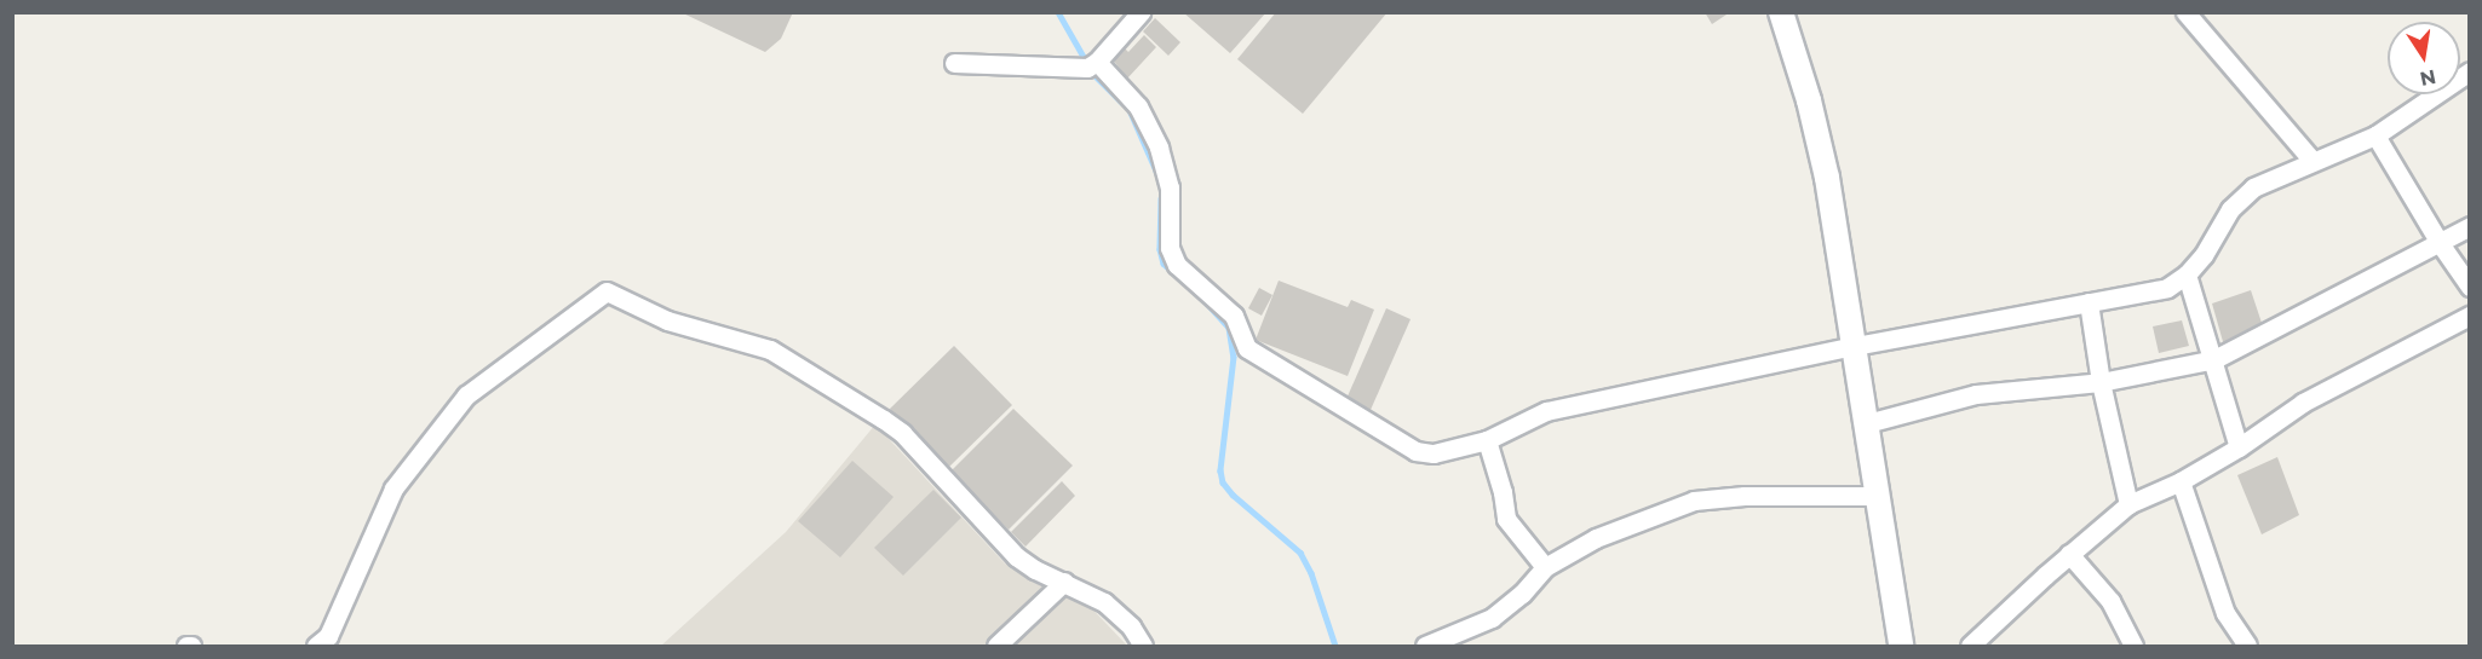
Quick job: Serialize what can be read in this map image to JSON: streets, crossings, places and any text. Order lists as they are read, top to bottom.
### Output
{
  "north": "bottom"
}
